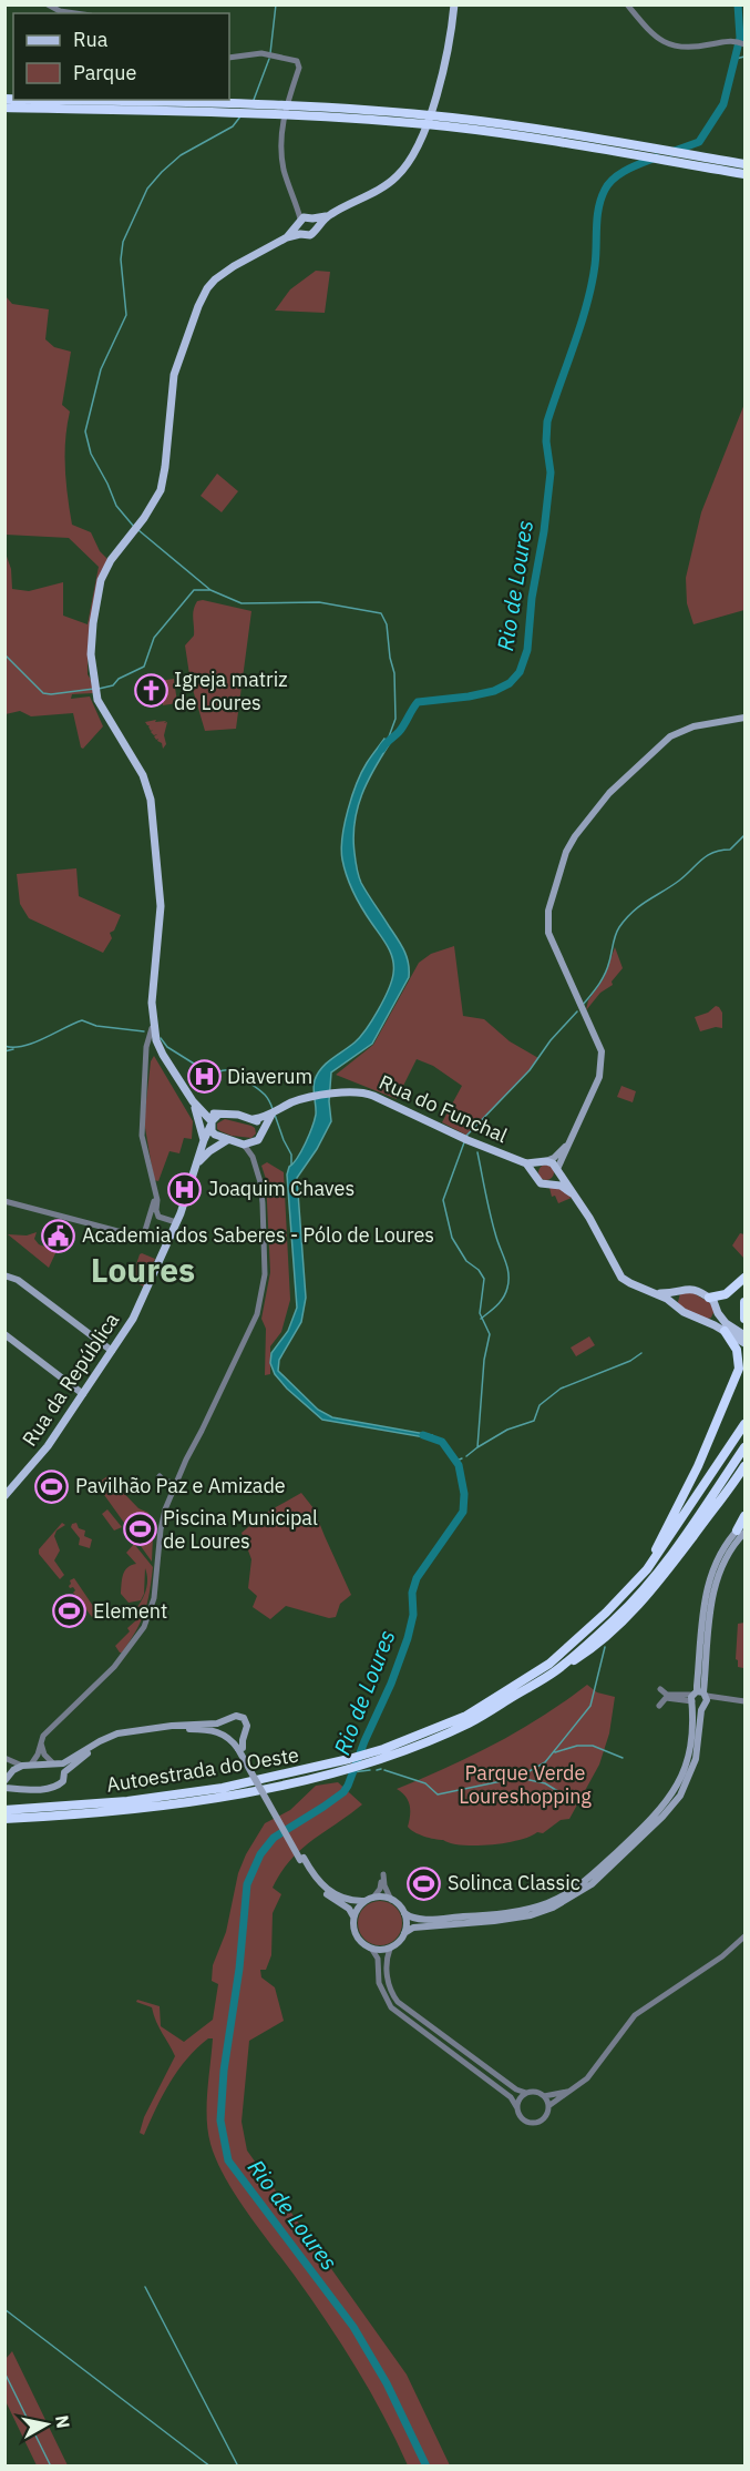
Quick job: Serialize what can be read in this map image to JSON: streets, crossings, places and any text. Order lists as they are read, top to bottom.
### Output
{
  "streets": {
    "highway": ["Autoestrada do Oeste"],
    "main road": ["Rua do Funchal", "Rua da República"]
  },
  "districts": ["Loures"],
  "water": ["Rio de Loures"],
  "parks": ["Parque Verde Loureshopping"],
  "places": {
    "church": ["Igreja matriz de Loures"],
    "hospital": ["Diaverum", "Joaquim Chaves"],
    "public building": ["Academia dos Saberes - Pólo de Loures"],
    "sports": [
      "Pavilhão Paz e Amizade",
      "Piscina Municipal de Loures",
      "Element",
      "Solinca Classic"
    ]
  },
  "legend": ["Rua", "Parque"],
  "north": "right"
}
